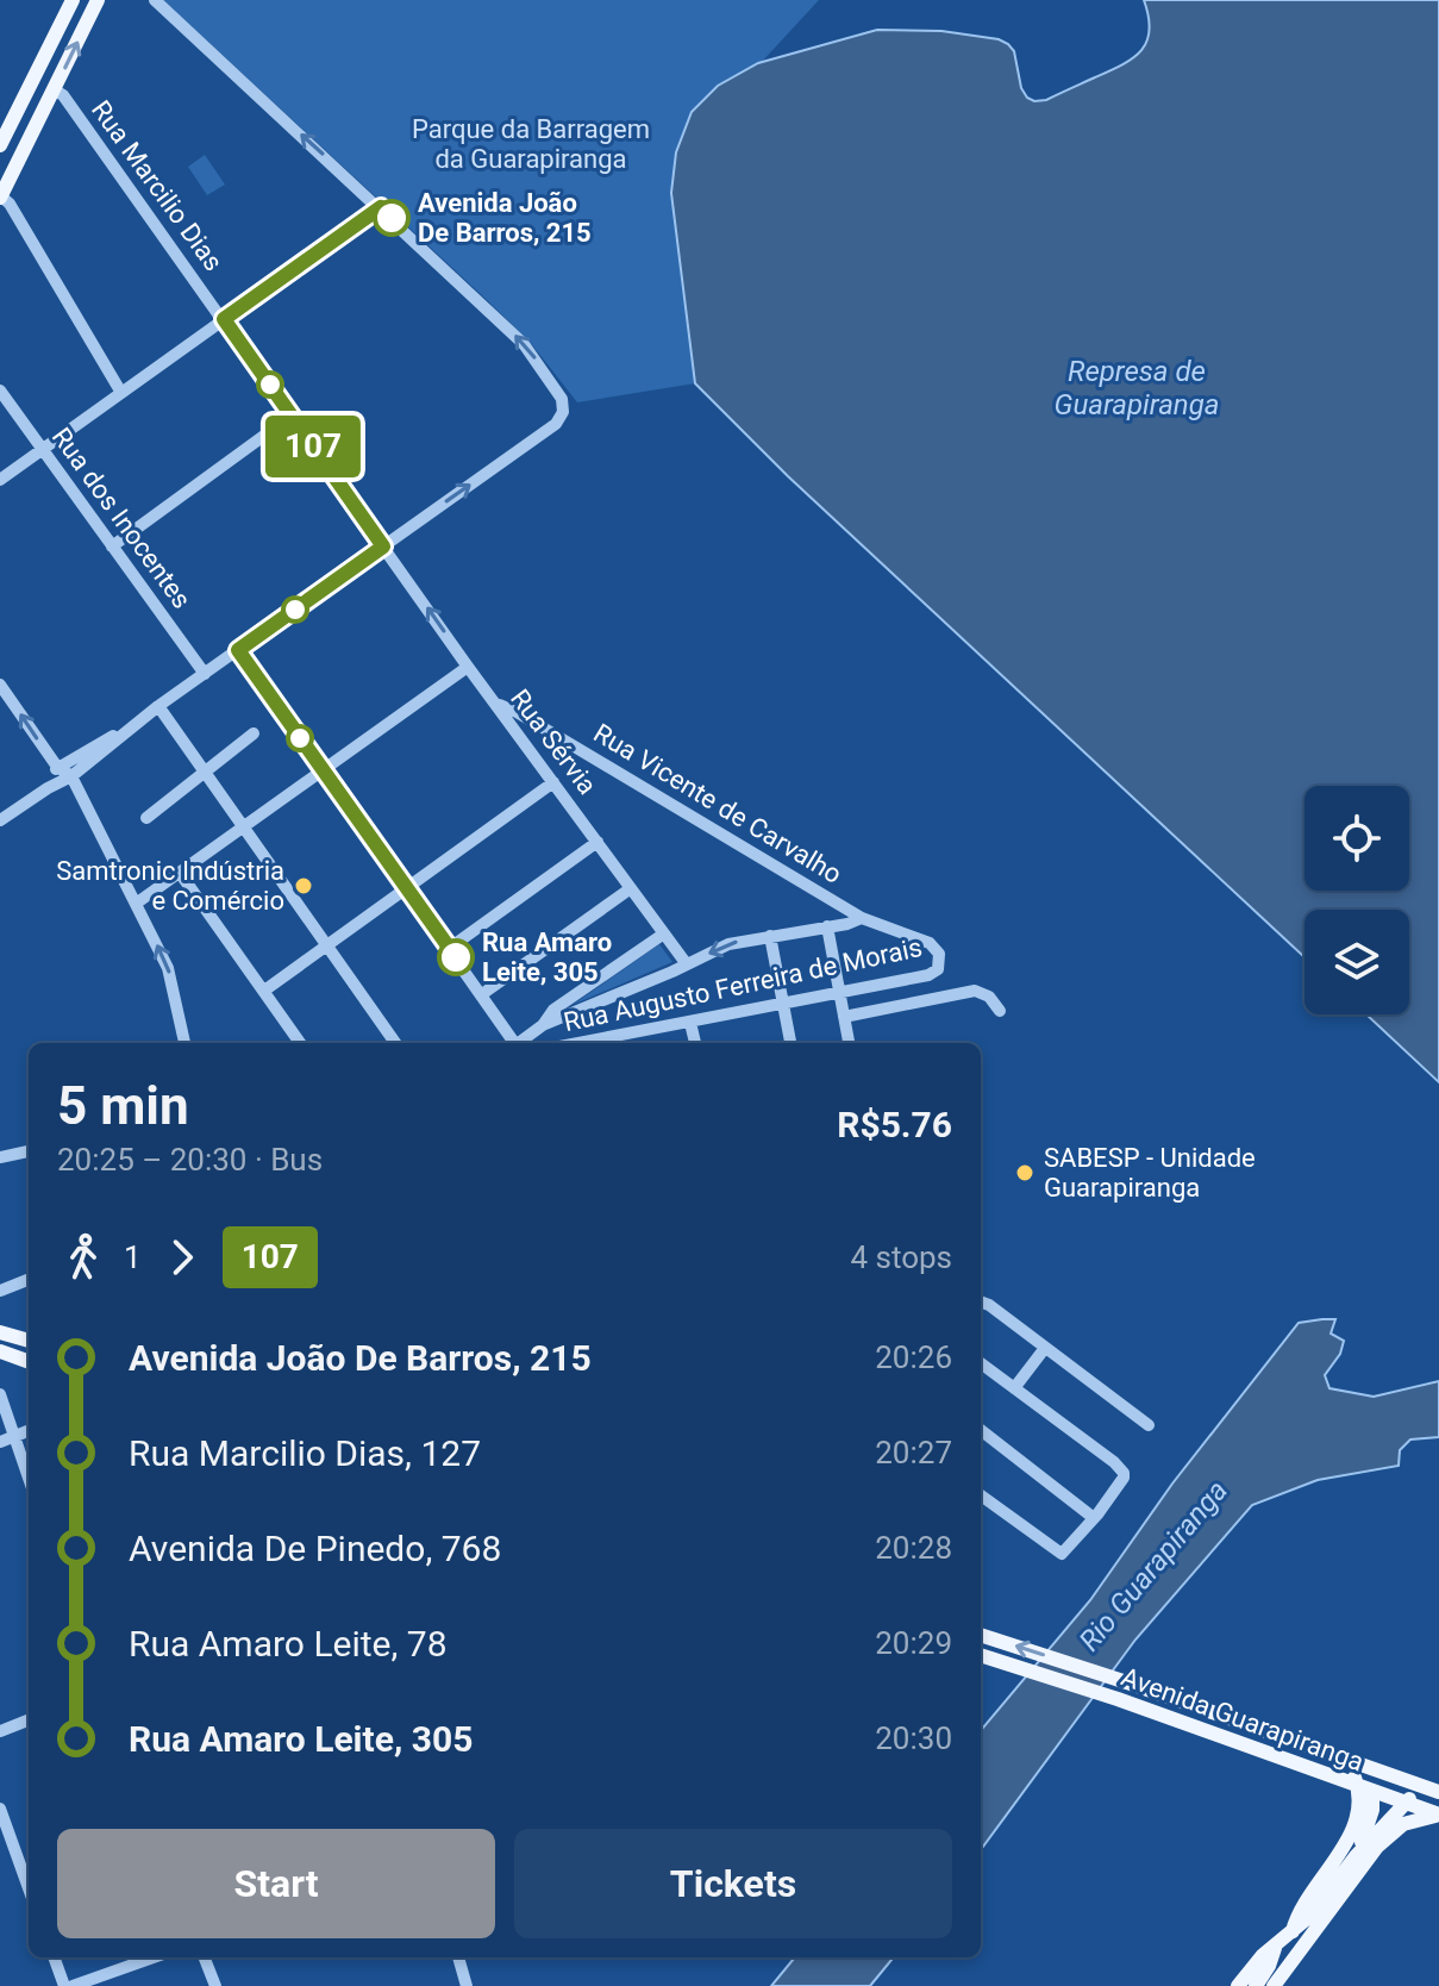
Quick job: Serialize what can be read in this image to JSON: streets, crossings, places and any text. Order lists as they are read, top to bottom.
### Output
{
  "streets": {
    "main road": ["Avenida Guarapiranga"],
    "street": [
      "Rua Marcilio Dias",
      "Rua dos Inocentes",
      "Rua Sérvia",
      "Rua Vicente de Carvalho",
      "Rua Augusto Ferreira de Morais"
    ]
  },
  "crossings": [
    ["Rua Marcilio Dias", "Rua Sérvia"],
    ["Rua Sérvia", "Rua Vicente de Carvalho"],
    ["Rua Vicente de Carvalho", "Rua Augusto Ferreira de Morais"]
  ],
  "water": ["Represa de Guarapiranga", "Rio Guarapiranga"],
  "parks": ["Parque da Barragem da Guarapiranga"],
  "places": [
    "Avenida João De Barros, 215",
    "Samtronic Indústria e Comércio",
    "Rua Amaro Leite, 305",
    "SABESP - Unidade Guarapiranga"
  ],
  "lines": ["bus line 107"],
  "page": {
    "on_map": "107",
    "heading": ["5 min", "20:25 – 20:30 · Bus", "R$5.76"],
    "legs": ["1", "107", "4 stops"],
    "list": [
      {
        "name": "Avenida João De Barros, 215",
        "value": "20:26"
      },
      {
        "name": "Rua Marcilio Dias, 127",
        "value": "20:27"
      },
      {
        "name": "Avenida De Pinedo, 768",
        "value": "20:28"
      },
      {
        "name": "Rua Amaro Leite, 78",
        "value": "20:29"
      },
      {
        "name": "Rua Amaro Leite, 305",
        "value": "20:30"
      }
    ],
    "buttons": ["Start", "Tickets"]
  }
}
